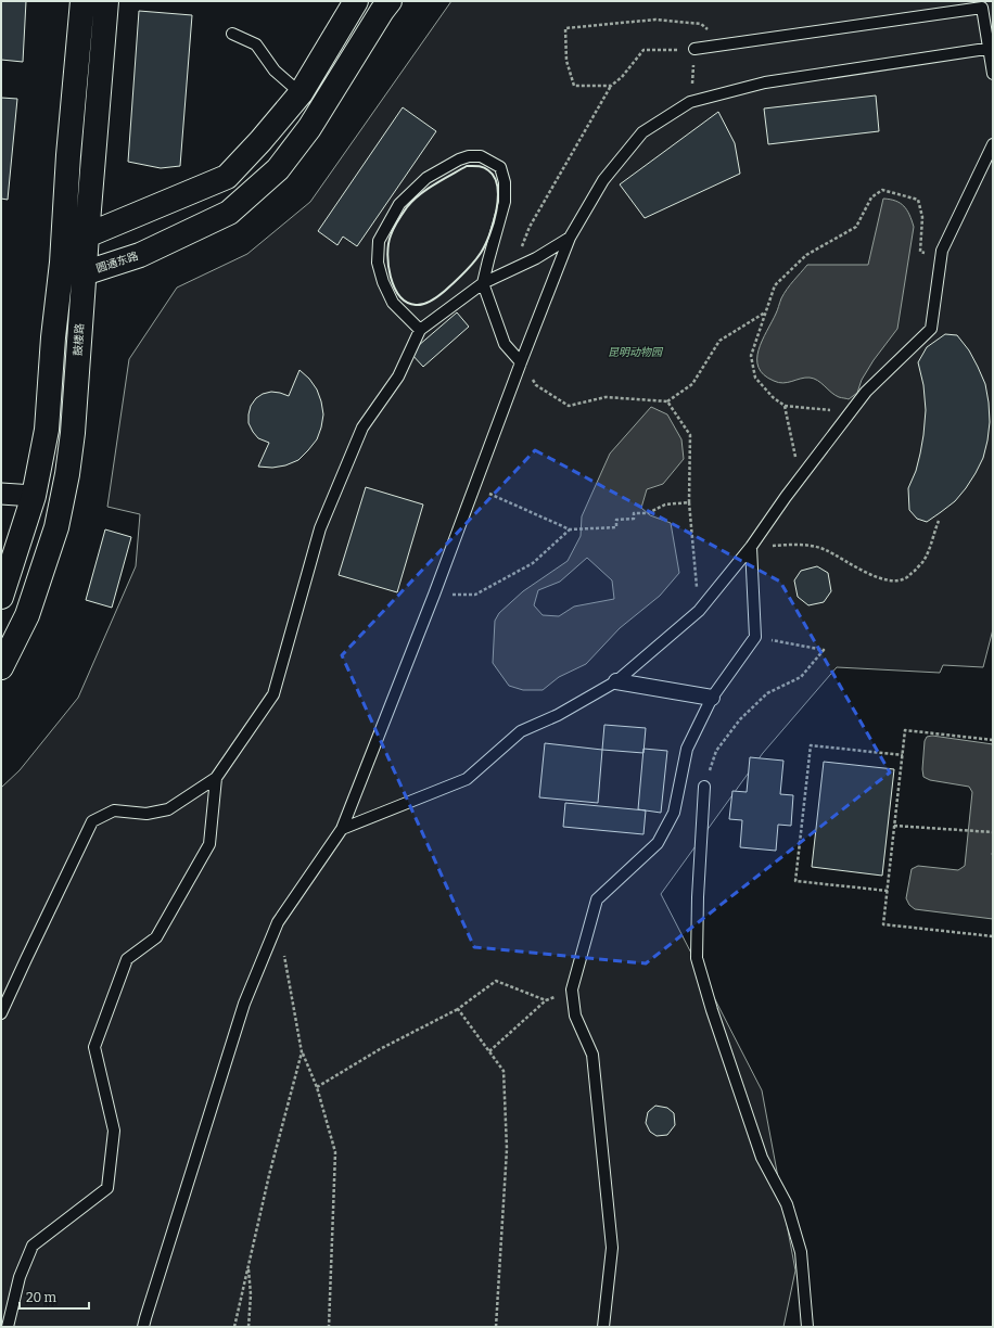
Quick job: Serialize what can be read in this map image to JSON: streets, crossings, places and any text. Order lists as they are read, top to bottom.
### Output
{
  "streets": {
    "main road": ["圆通东路", "鼓楼路"]
  },
  "crossings": [
    ["圆通东路", "鼓楼路"]
  ],
  "parks": ["昆明动物园"],
  "scale_bar": "20 m"
}
